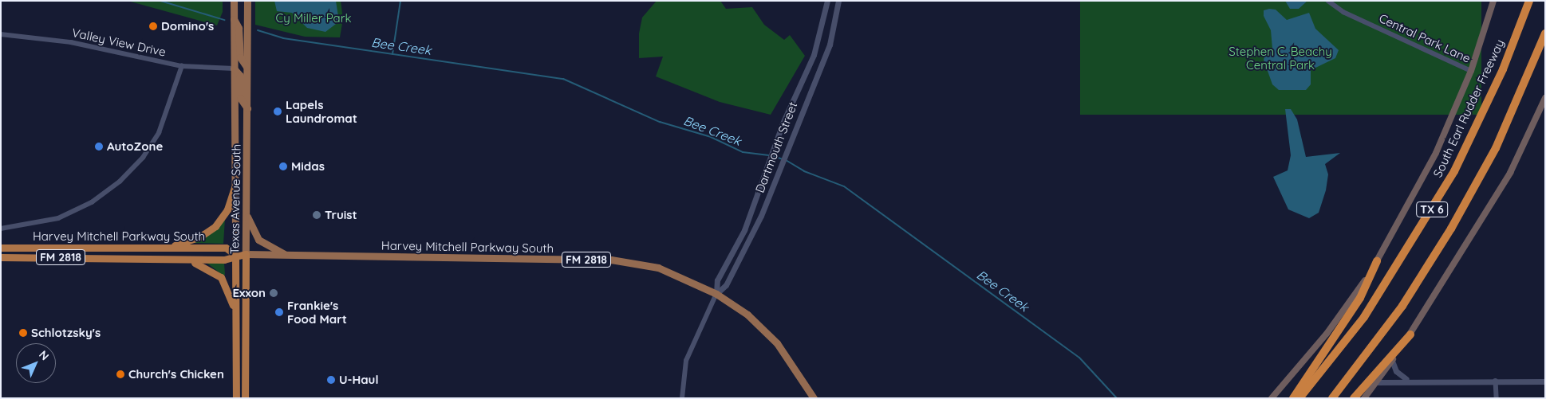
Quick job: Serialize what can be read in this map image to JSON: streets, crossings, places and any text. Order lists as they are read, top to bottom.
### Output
{
  "streets": {
    "highway": [
      "South Earl Rudder Freeway",
      "Texas Avenue South",
      "TX 6",
      "Harvey Mitchell Parkway South",
      "FM 2818"
    ],
    "street": ["Central Park Lane", "Valley View Drive", "Dartmouth Street"]
  },
  "crossings": [
    ["Valley View Drive", "Texas Avenue South"],
    ["Dartmouth Street", "Harvey Mitchell Parkway South"],
    ["Texas Avenue South", "Harvey Mitchell Parkway South"]
  ],
  "water": ["Bee Creek"],
  "parks": ["Cy Miller Park", "Stephen C. Beachy Central Park"],
  "places": [
    "Domino's",
    "Lapels Laundromat",
    "AutoZone",
    "Midas",
    "Truist",
    "Exxon",
    "Frankie's Food Mart",
    "Schlotzsky's",
    "Church's Chicken",
    "U-Haul"
  ],
  "north": "top right"
}
